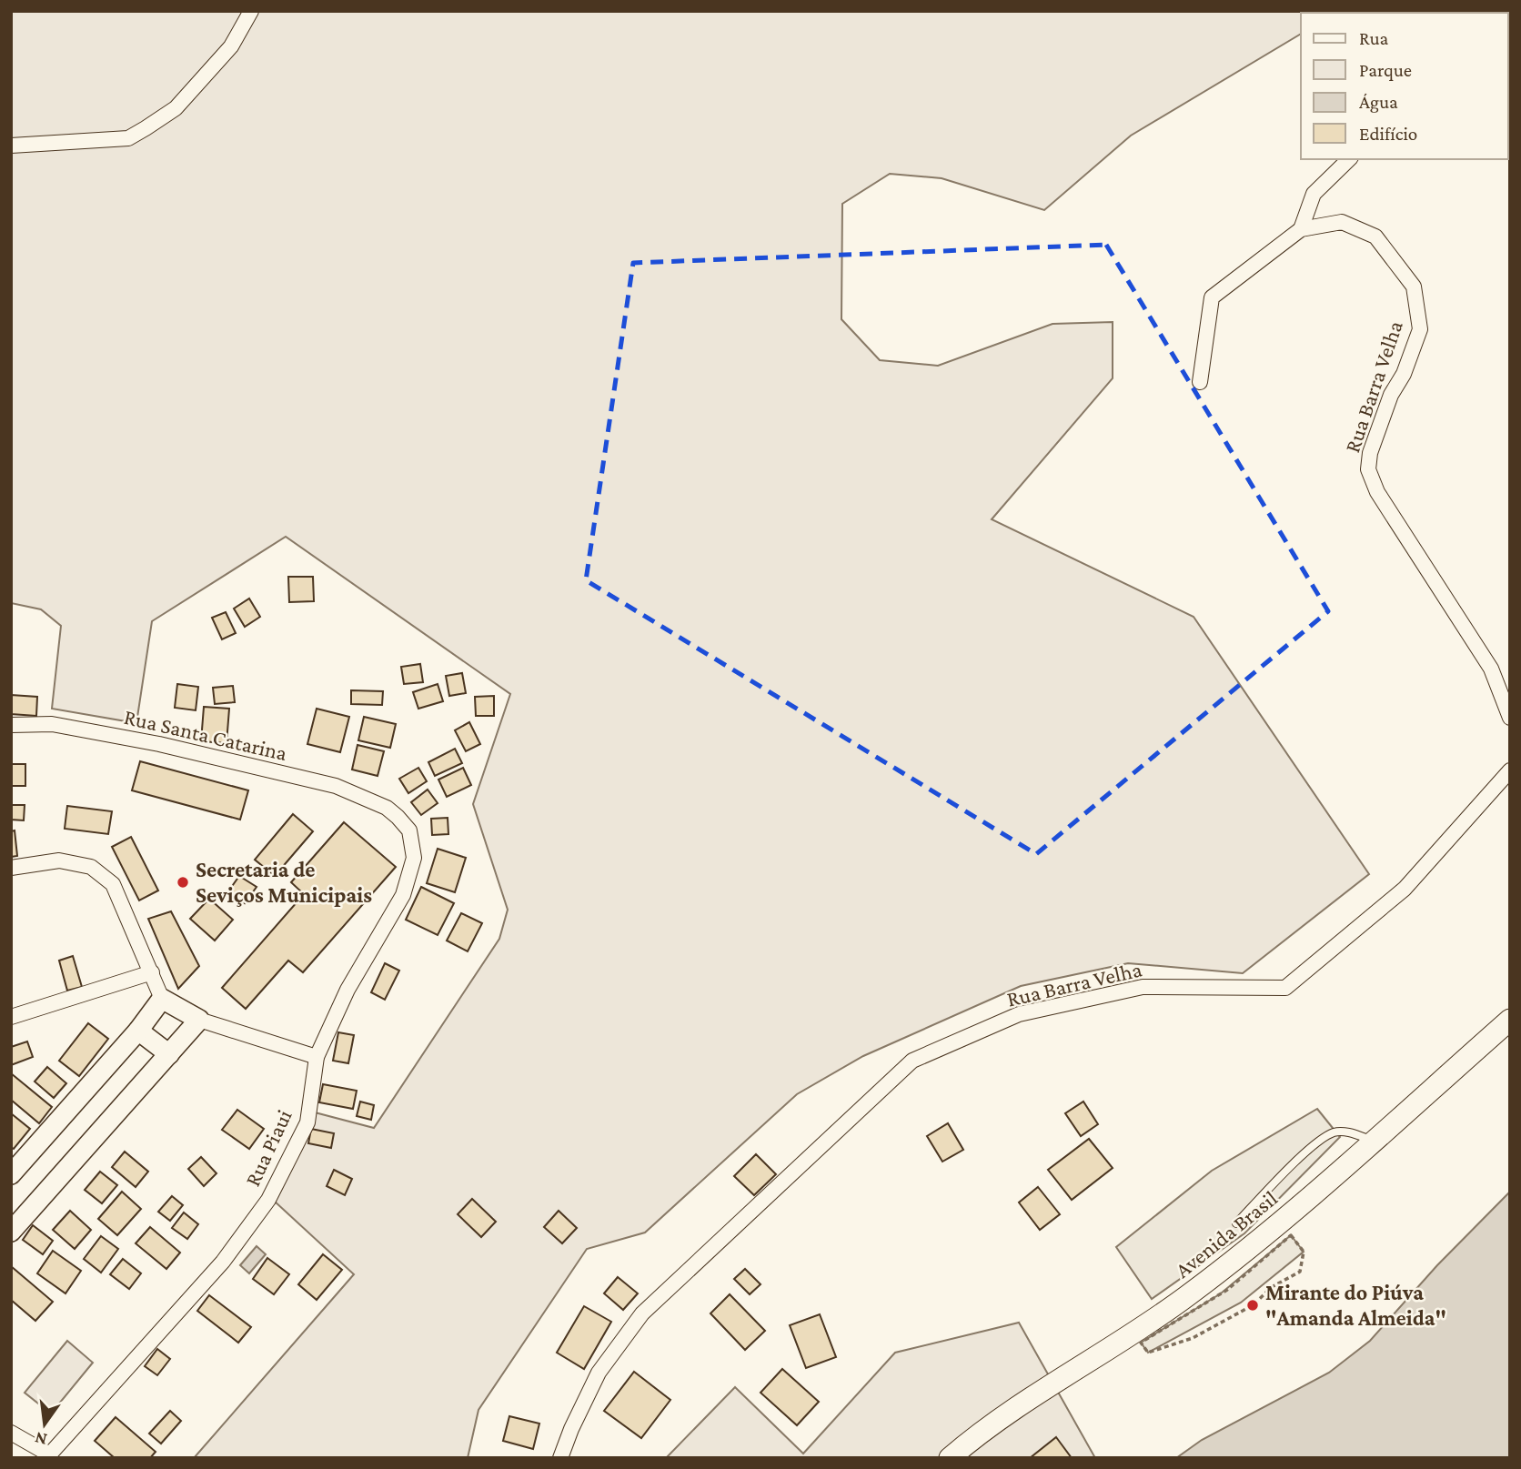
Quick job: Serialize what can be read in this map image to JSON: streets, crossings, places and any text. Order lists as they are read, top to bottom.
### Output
{
  "streets": {
    "main road": ["Avenida Brasil"],
    "street": ["Rua Barra Velha", "Rua Santa Catarina", "Rua Piaui"]
  },
  "crossings": [
    ["Rua Santa Catarina", "Rua Piaui"]
  ],
  "places": ["Secretaria de Seviços Municipais", "Mirante do Piúva \"Amanda Almeida\""],
  "legend": [
    "Rua",
    "Parque",
    "Água",
    "Edifício"
  ],
  "north": "bottom"
}
